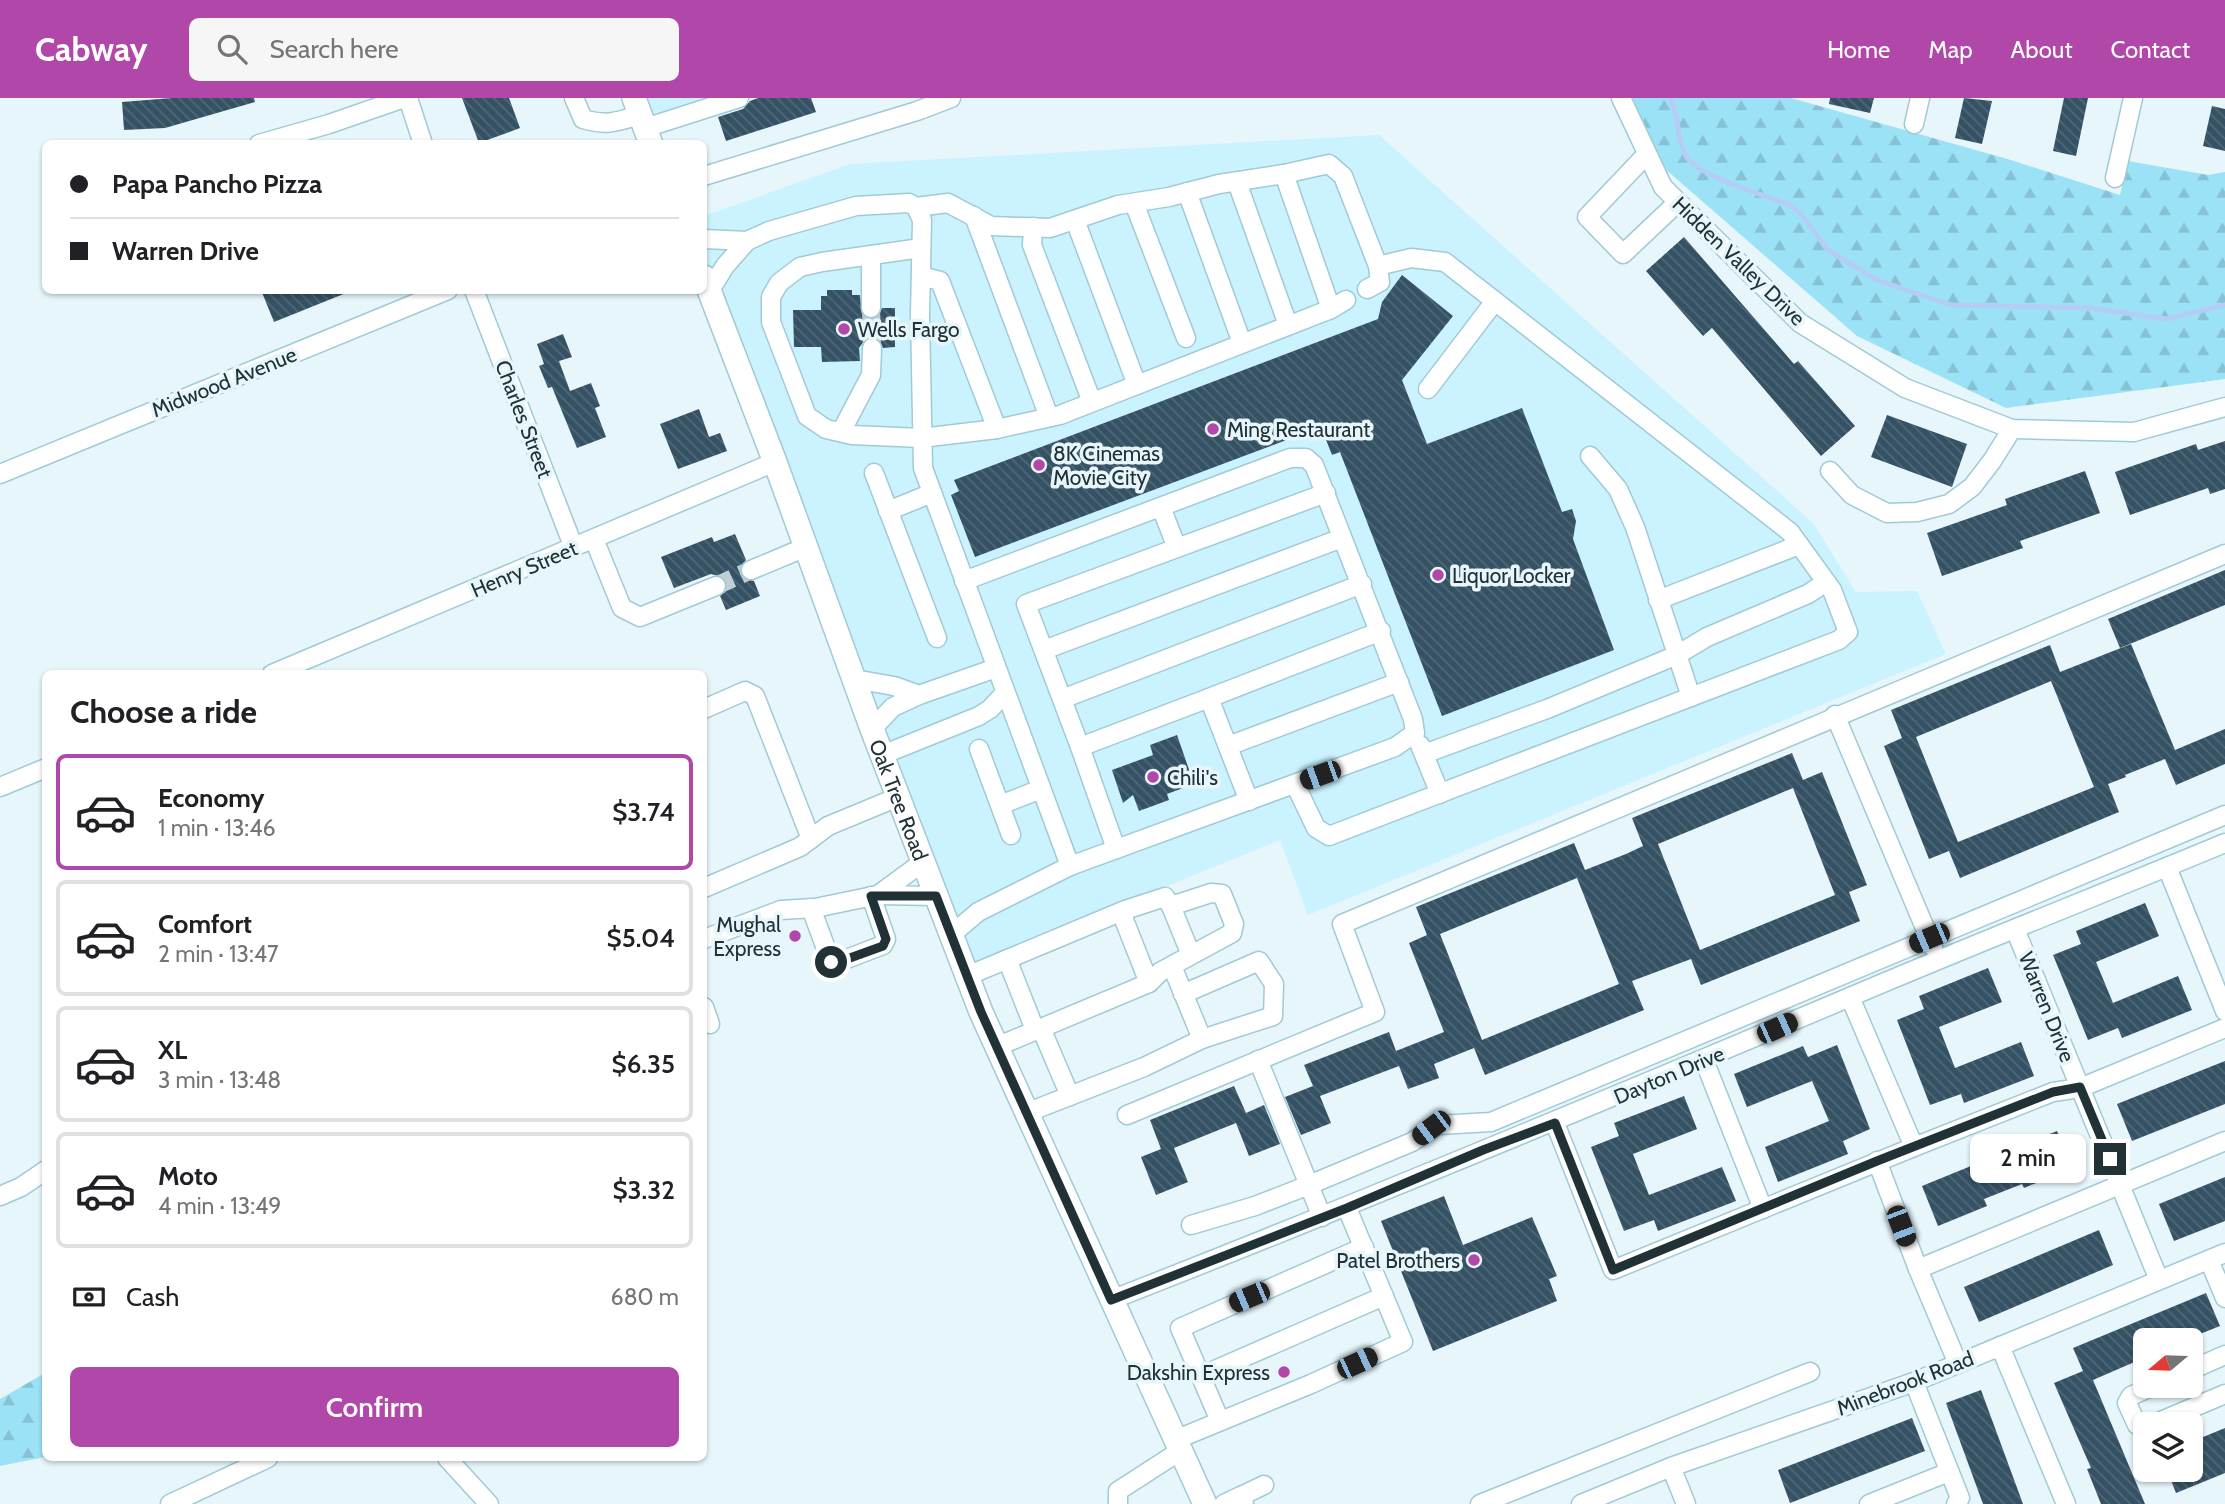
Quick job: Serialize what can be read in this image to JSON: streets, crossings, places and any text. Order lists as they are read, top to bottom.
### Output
{
  "streets": {
    "main road": ["Oak Tree Road"],
    "street": [
      "Hidden Valley Drive",
      "Midwood Avenue",
      "Charles Street",
      "Henry Street",
      "Warren Drive",
      "Dayton Drive",
      "Minebrook Road"
    ]
  },
  "crossings": [
    ["Charles Street", "Henry Street"],
    ["Henry Street", "Oak Tree Road"],
    ["Oak Tree Road", "Dayton Drive"],
    ["Warren Drive", "Dayton Drive"],
    ["Warren Drive", "Minebrook Road"]
  ],
  "places": [
    "Wells Fargo",
    "Ming Restaurant",
    "8K Cinemas Movie City",
    "Liquor Locker",
    "Chili's",
    "Mughal Express",
    "Patel Brothers",
    "Dakshin Express"
  ],
  "north": "left",
  "page": {
    "header": "Cabway",
    "search": "Search here",
    "nav": [
      "Home",
      "Map",
      "About",
      "Contact"
    ],
    "banner": ["Papa Pancho Pizza", "Warren Drive"],
    "heading": "Choose a ride",
    "list": [
      {
        "name": "Economy",
        "note": "1 min · 13:46",
        "value": "$3.74"
      },
      {
        "name": "Comfort",
        "note": "2 min · 13:47",
        "value": "$5.04"
      },
      {
        "name": "XL",
        "note": "3 min · 13:48",
        "value": "$6.35"
      },
      {
        "name": "Moto",
        "note": "4 min · 13:49",
        "value": "$3.32"
      }
    ],
    "bubble": "2 min",
    "pay": ["Cash", "680 m"],
    "buttons": "Confirm"
  }
}
